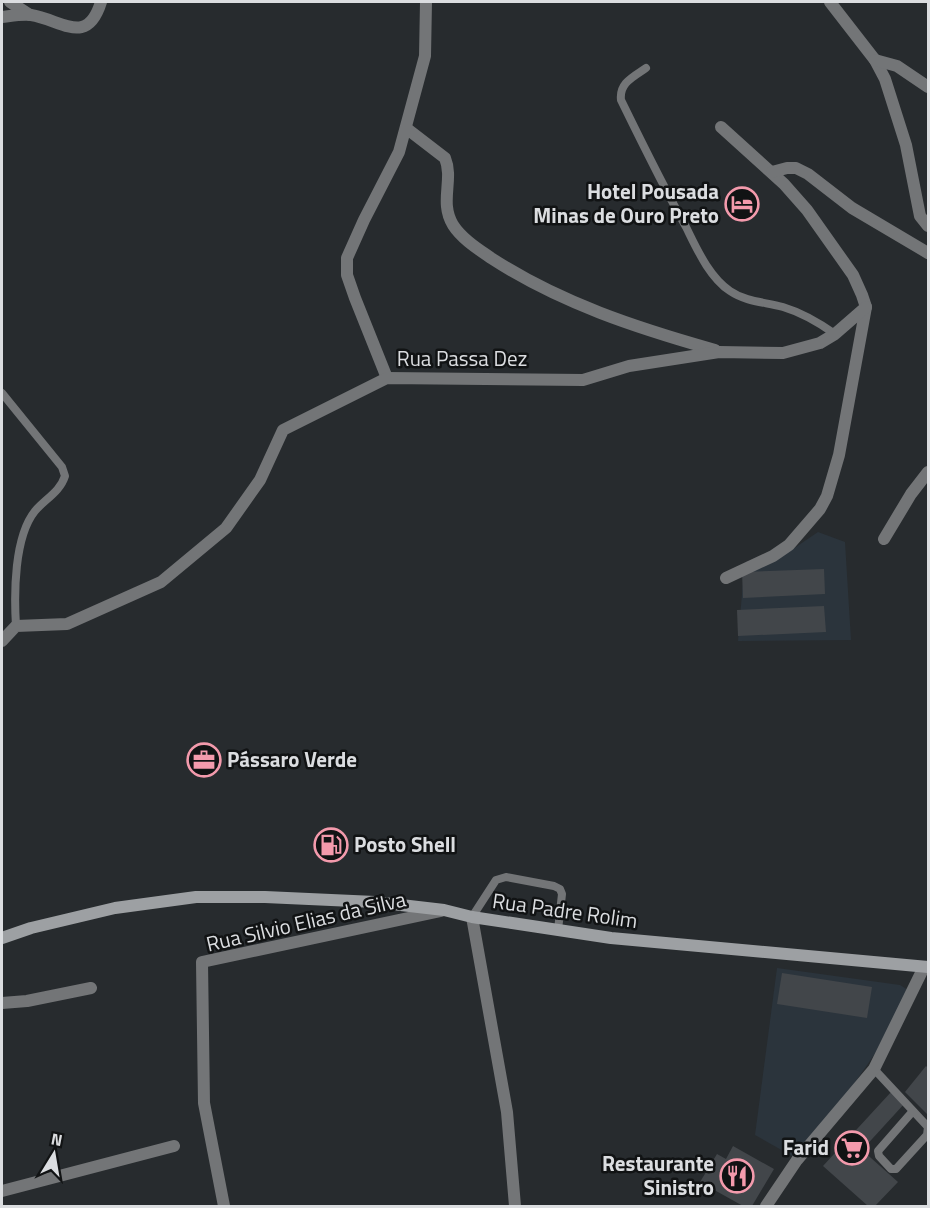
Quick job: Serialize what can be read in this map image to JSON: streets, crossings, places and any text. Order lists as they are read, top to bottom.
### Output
{
  "streets": {
    "main road": ["Rua Padre Rolim"],
    "street": ["Rua Passa Dez", "Rua Silvio Elias da Silva"]
  },
  "crossings": [
    ["Rua Padre Rolim", "Rua Silvio Elias da Silva"]
  ],
  "places": {
    "hotel": ["Hotel Pousada Minas de Ouro Preto"],
    "office": ["Pássaro Verde"],
    "fuel station": ["Posto Shell"],
    "supermarket": ["Farid"],
    "restaurant": ["Restaurante Sinistro"]
  },
  "north": "top"
}
